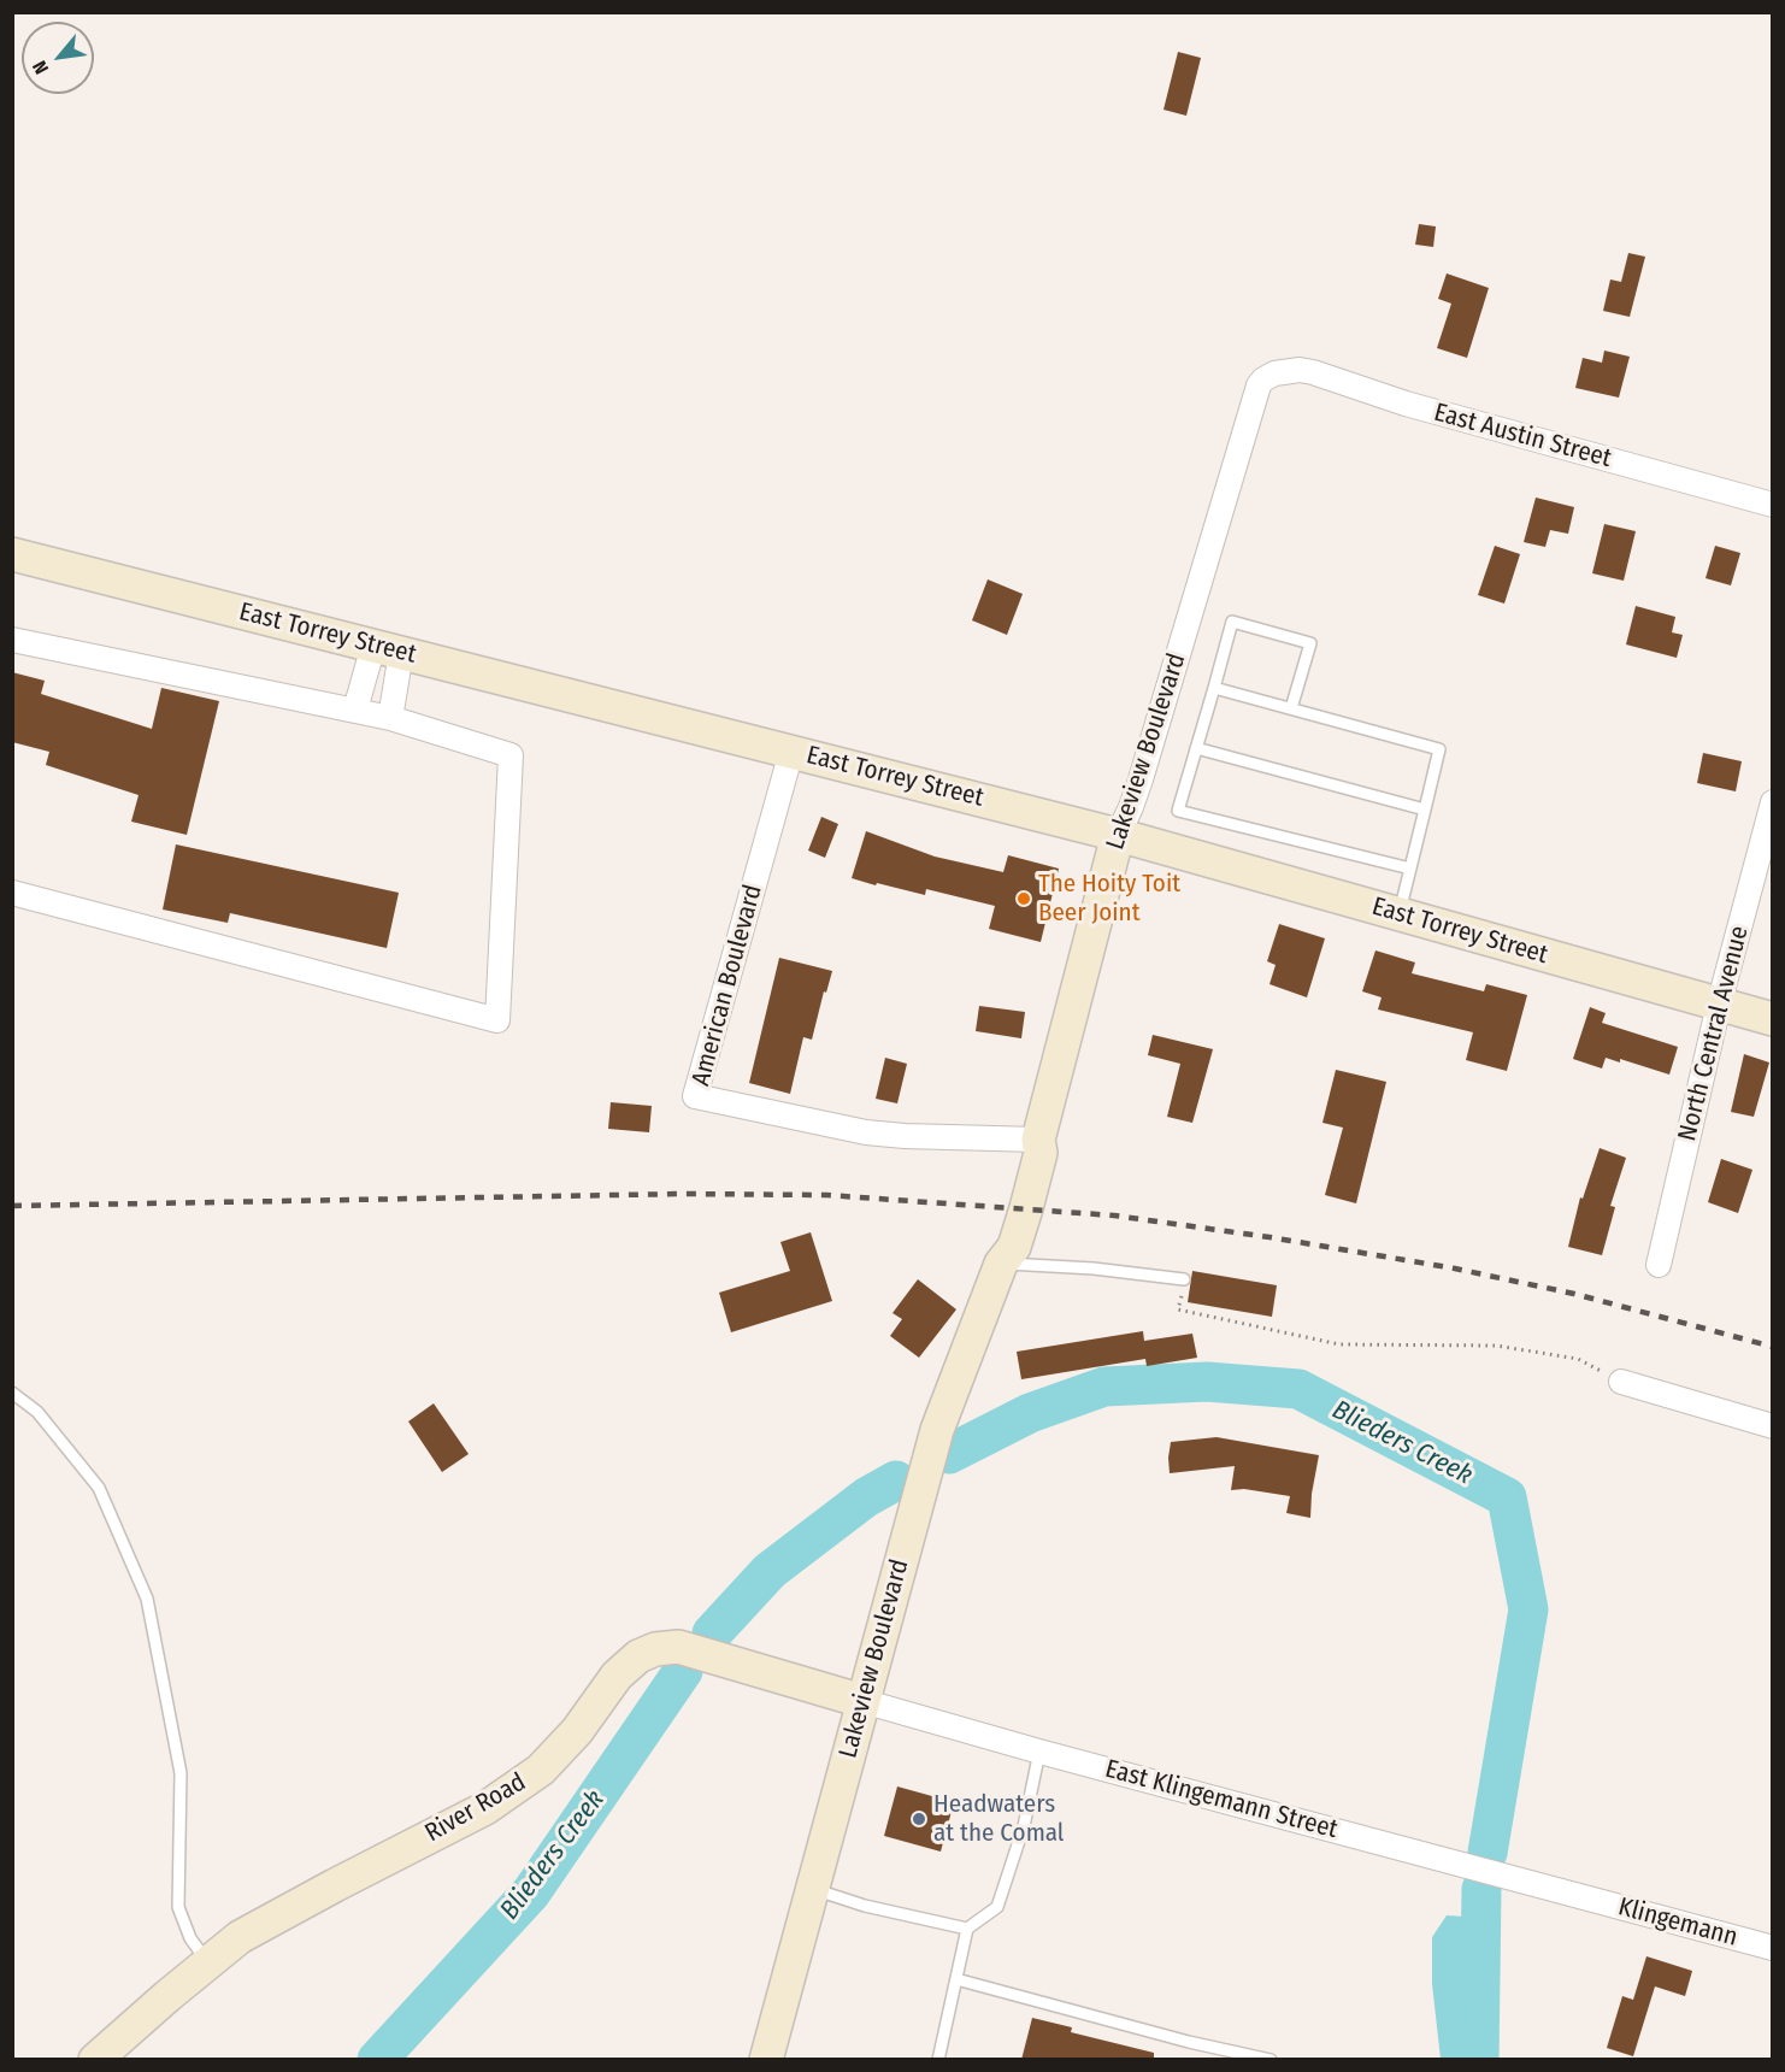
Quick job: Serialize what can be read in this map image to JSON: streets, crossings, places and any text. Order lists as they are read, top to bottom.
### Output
{
  "streets": {
    "street": [
      "East Austin Street",
      "East Torrey Street",
      "Lakeview Boulevard",
      "American Boulevard",
      "North Central Avenue",
      "East Klingemann Street",
      "River Road",
      "Klingemann"
    ]
  },
  "crossings": [
    ["East Austin Street", "Lakeview Boulevard"],
    ["East Torrey Street", "Lakeview Boulevard"],
    ["East Torrey Street", "American Boulevard"],
    ["East Torrey Street", "North Central Avenue"],
    ["Lakeview Boulevard", "American Boulevard"],
    ["Lakeview Boulevard", "East Klingemann Street"],
    ["Lakeview Boulevard", "River Road"],
    ["East Klingemann Street", "River Road"],
    ["East Klingemann Street", "Klingemann"]
  ],
  "water": ["Blieders Creek"],
  "places": ["The Hoity Toit Beer Joint", "Headwaters at the Comal"],
  "north": "bottom left"
}
